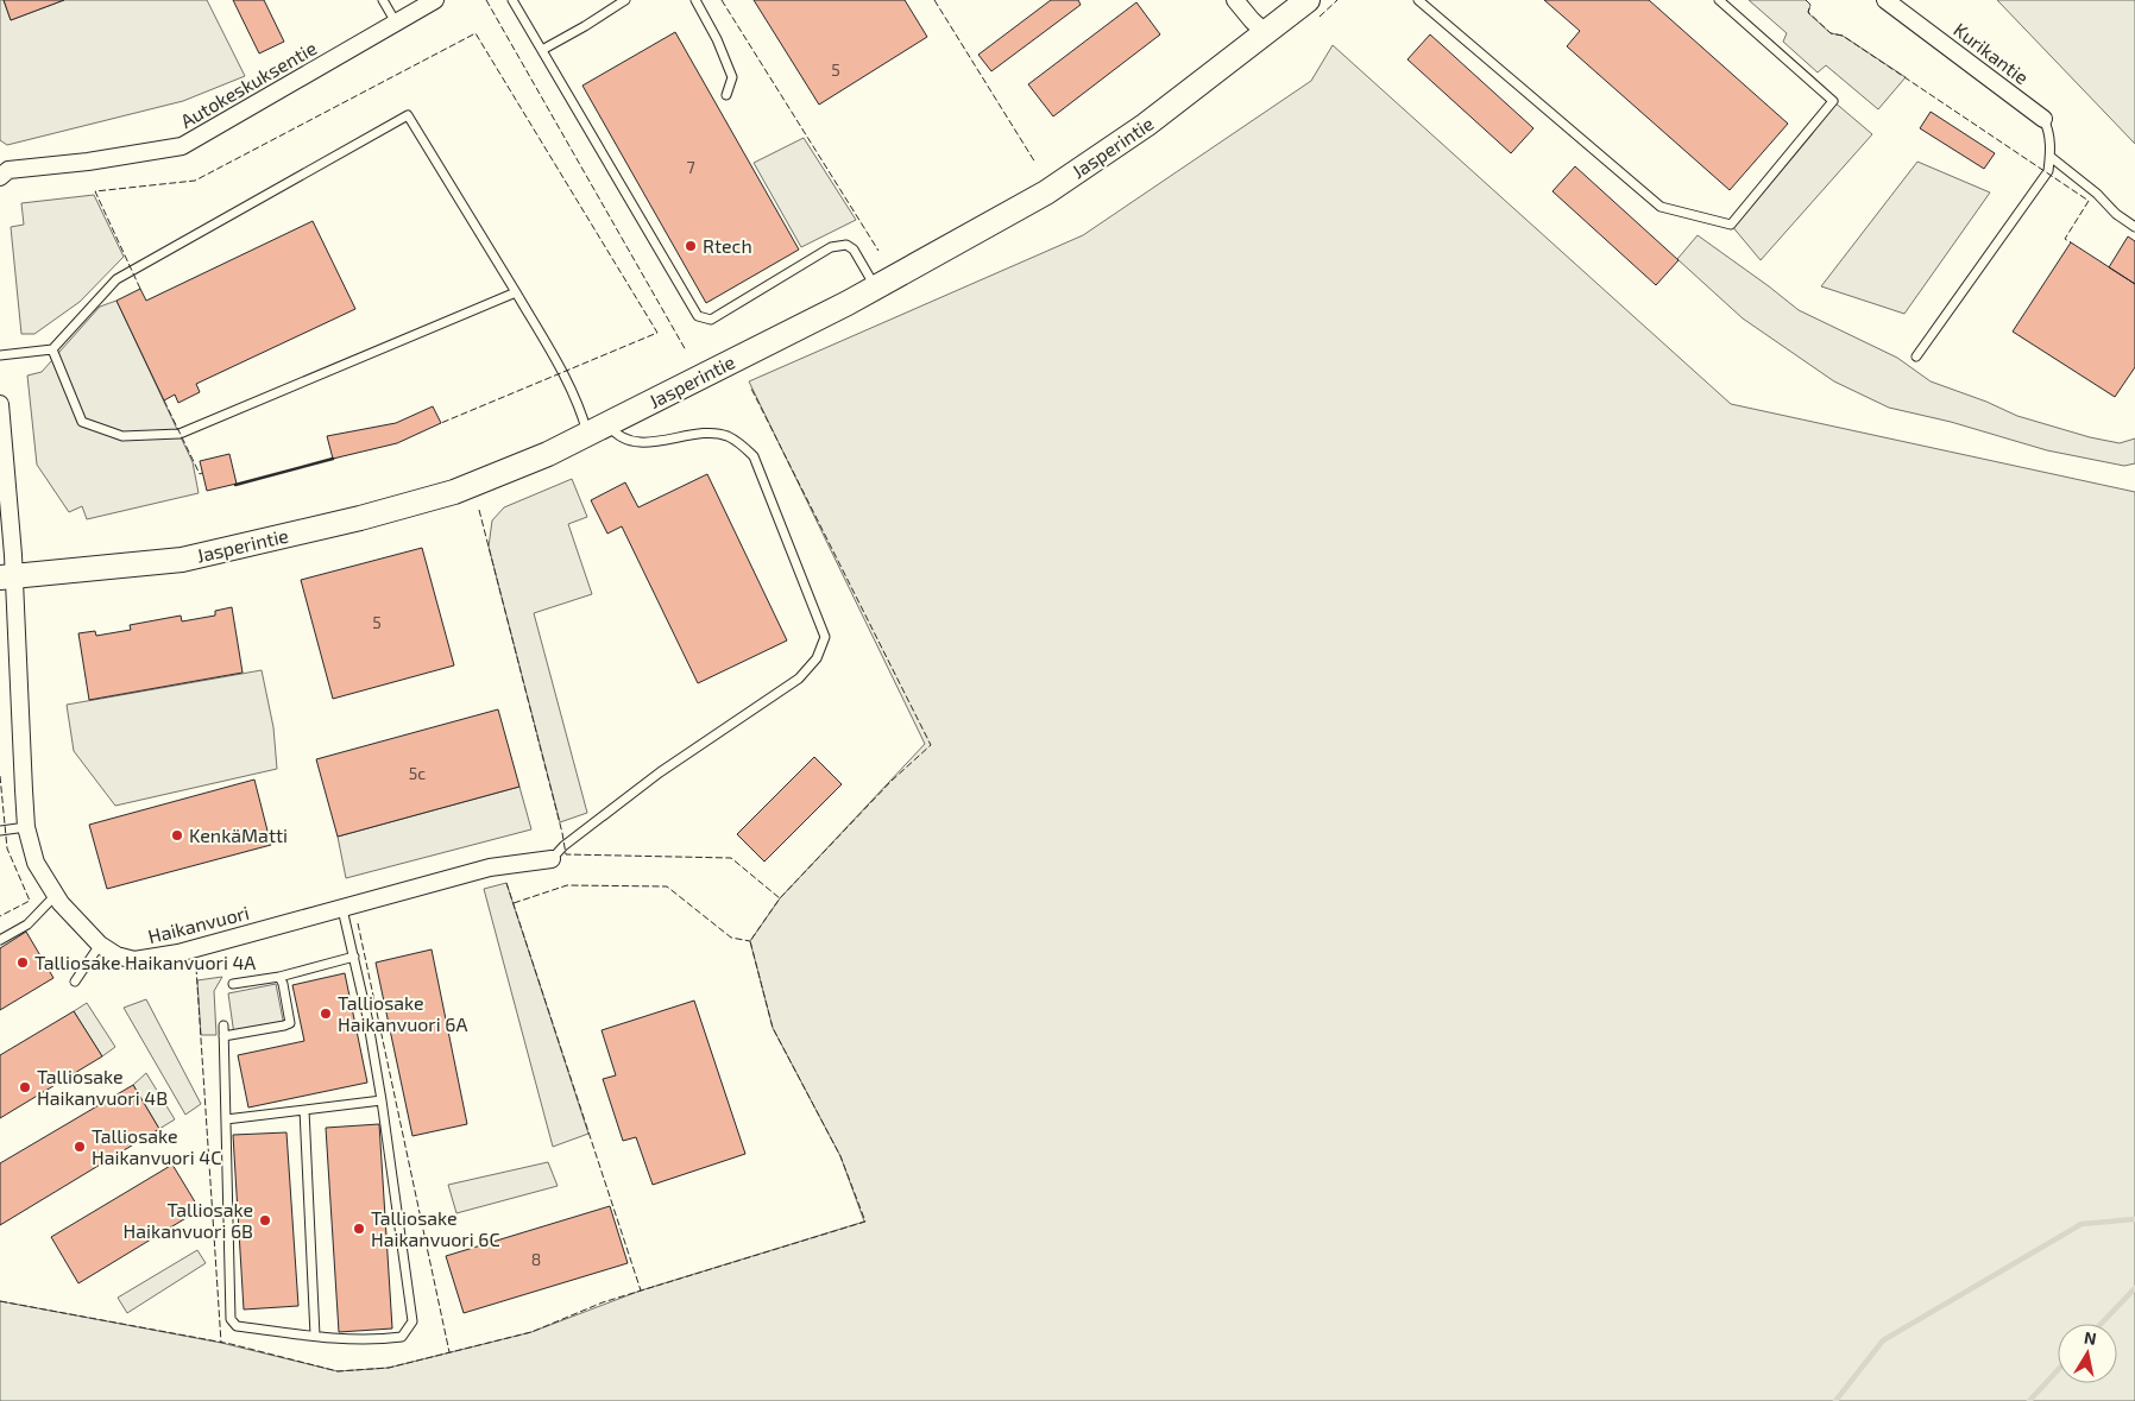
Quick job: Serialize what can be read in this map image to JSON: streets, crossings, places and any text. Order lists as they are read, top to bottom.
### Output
{
  "streets": {
    "main road": ["Jasperintie"],
    "street": ["Kurikantie", "Autokeskuksentie", "Haikanvuori"]
  },
  "crossings": [
    ["Jasperintie", "Haikanvuori"]
  ],
  "places": [
    "Rtech",
    "KenkäMatti",
    "Talliosake Haikanvuori 4A",
    "Talliosake Haikanvuori 6A",
    "Talliosake Haikanvuori 4B",
    "Talliosake Haikanvuori 4C",
    "Talliosake Haikanvuori 6B",
    "Talliosake Haikanvuori 6C"
  ],
  "house_numbers": [
    "5",
    "7",
    "5",
    "5c",
    "8"
  ],
  "north": "top"
}
